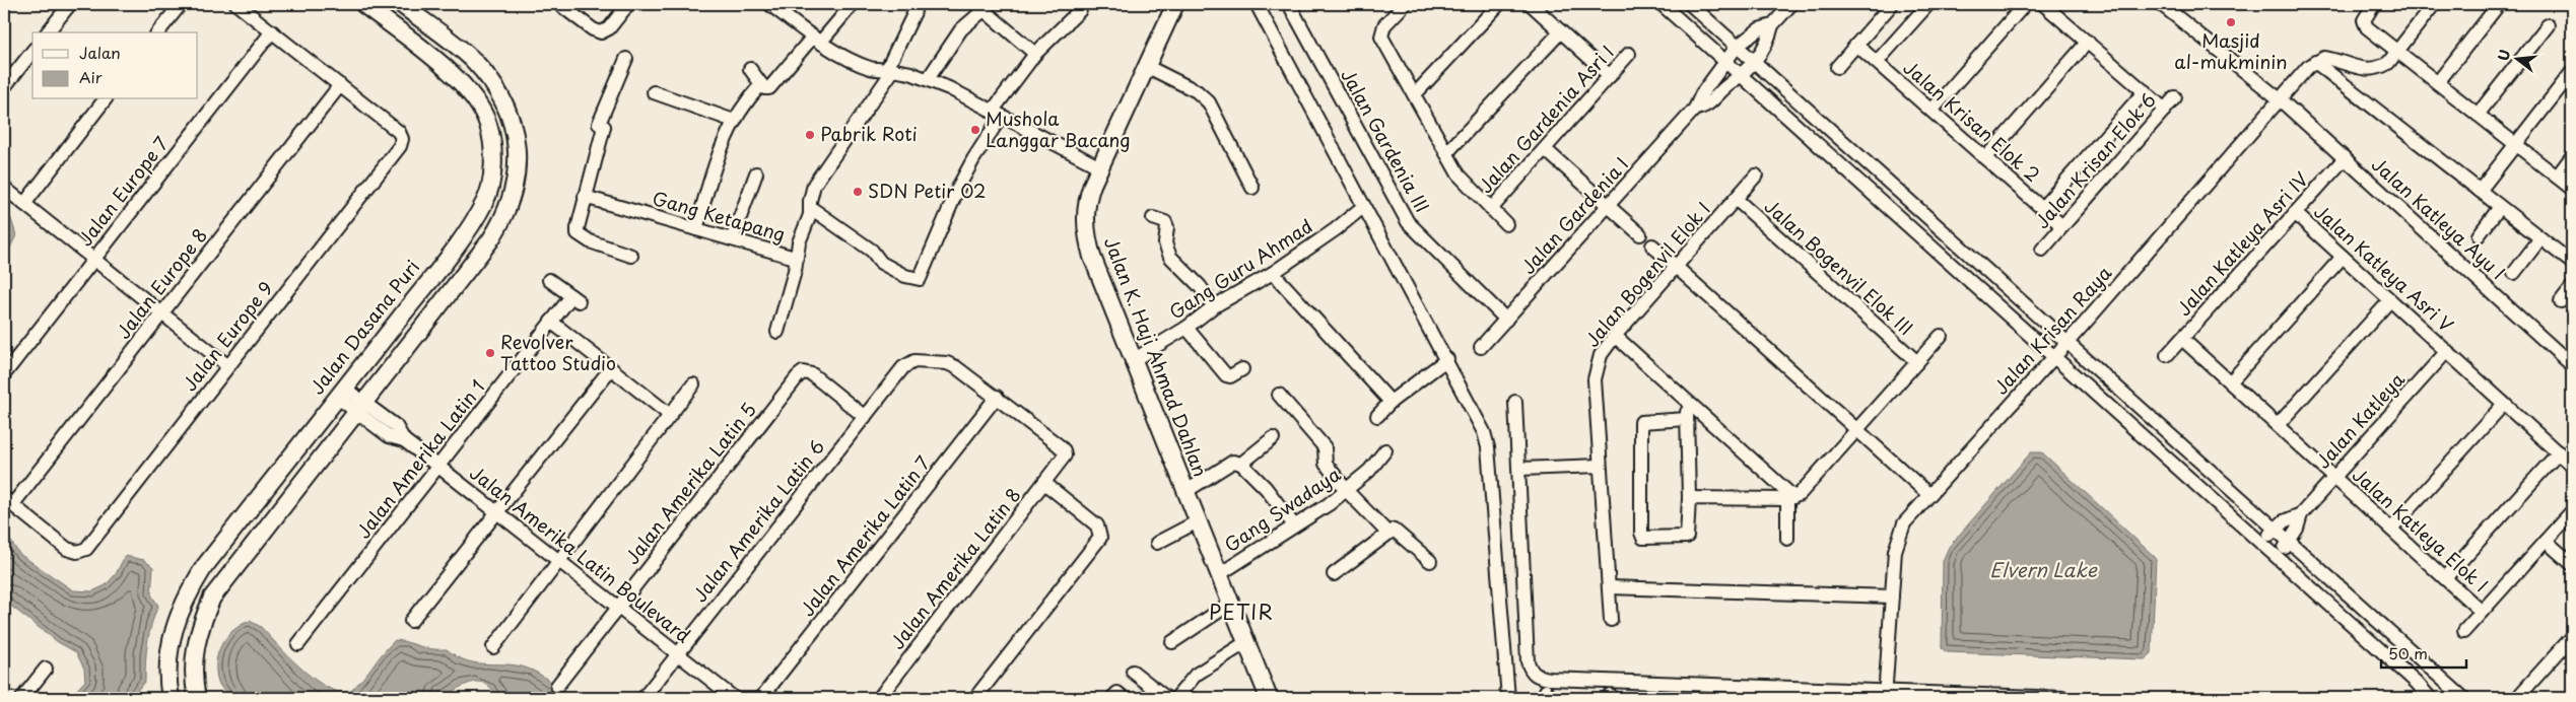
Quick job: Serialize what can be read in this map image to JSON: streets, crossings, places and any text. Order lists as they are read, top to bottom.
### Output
{
  "streets": {
    "main road": ["Jalan Dasana Puri", "Jalan K. Haji Ahmad Dahlan"],
    "street": [
      "Jalan Gardenia Asri I",
      "Jalan Krisan Elok 2",
      "Jalan Gardenia III",
      "Jalan Krisan Elok 6",
      "Jalan Europe 7",
      "Jalan Gardenia I",
      "Gang Ketapang",
      "Jalan Katleya Ayu I",
      "Jalan Katleya Asri IV",
      "Jalan Bogenvil Elok III",
      "Jalan Katleya Asri V",
      "Gang Guru Ahmad",
      "Jalan Bogenvil Elok I",
      "Jalan Europe 8",
      "Jalan Krisan Raya",
      "Jalan Europe 9",
      "Jalan Katleya",
      "Jalan Amerika Latin 1",
      "Jalan Amerika Latin 5",
      "Gang Swadaya",
      "Jalan Amerika Latin 6",
      "Jalan Katleya Elok I",
      "Jalan Amerika Latin 7",
      "Jalan Amerika Latin Boulevard",
      "Jalan Amerika Latin 8"
    ]
  },
  "crossings": [
    ["Jalan Krisan Elok 2", "Jalan Krisan Elok 6"],
    ["Jalan Gardenia III", "Jalan Gardenia I"],
    ["Jalan Katleya Ayu I", "Jalan Katleya Asri IV"],
    ["Jalan Katleya Ayu I", "Jalan Krisan Raya"],
    ["Jalan Katleya Asri IV", "Jalan Katleya Asri V"],
    ["Jalan Katleya Asri IV", "Jalan Katleya Elok I"],
    ["Jalan Bogenvil Elok III", "Jalan Bogenvil Elok I"],
    ["Jalan Katleya Asri V", "Jalan Katleya"],
    ["Gang Guru Ahmad", "Jalan K. Haji Ahmad Dahlan"],
    ["Jalan Europe 8", "Jalan Europe 9"],
    ["Jalan Dasana Puri", "Jalan Amerika Latin Boulevard"],
    ["Jalan K. Haji Ahmad Dahlan", "Gang Swadaya"],
    ["Jalan Katleya", "Jalan Katleya Elok I"],
    ["Jalan Amerika Latin 1", "Jalan Amerika Latin Boulevard"],
    ["Jalan Amerika Latin 5", "Jalan Amerika Latin 6"],
    ["Jalan Amerika Latin 5", "Jalan Amerika Latin Boulevard"],
    ["Jalan Amerika Latin 6", "Jalan Amerika Latin 7"],
    ["Jalan Amerika Latin 6", "Jalan Amerika Latin Boulevard"],
    ["Jalan Amerika Latin 6", "Jalan Amerika Latin 8"],
    ["Jalan Amerika Latin 7", "Jalan Amerika Latin 8"]
  ],
  "districts": ["PETIR"],
  "water": ["Elvern Lake"],
  "places": [
    "Masjid al-mukminin",
    "Mushola Langgar Bacang",
    "Pabrik Roti",
    "SDN Petir 02",
    "Revolver Tattoo Studio"
  ],
  "legend": ["Jalan", "Air"],
  "scale_bar": "50 m",
  "north": "left"
}
